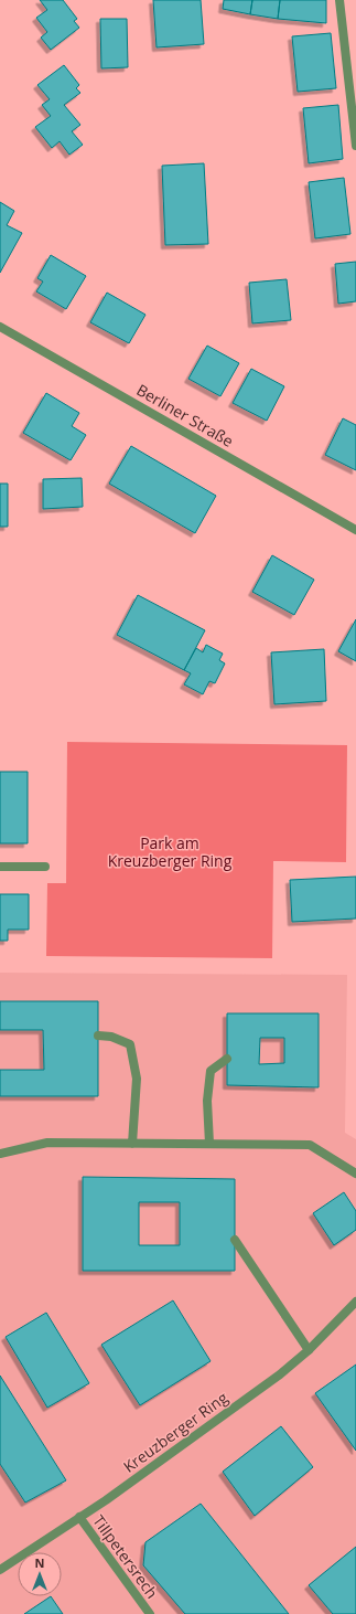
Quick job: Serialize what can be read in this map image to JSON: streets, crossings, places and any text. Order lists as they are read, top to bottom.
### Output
{
  "streets": {
    "street": ["Berliner Straße", "Kreuzberger Ring", "Tillpetersrech"]
  },
  "crossings": [
    ["Kreuzberger Ring", "Tillpetersrech"]
  ],
  "parks": ["Park am Kreuzberger Ring"],
  "north": "top"
}
